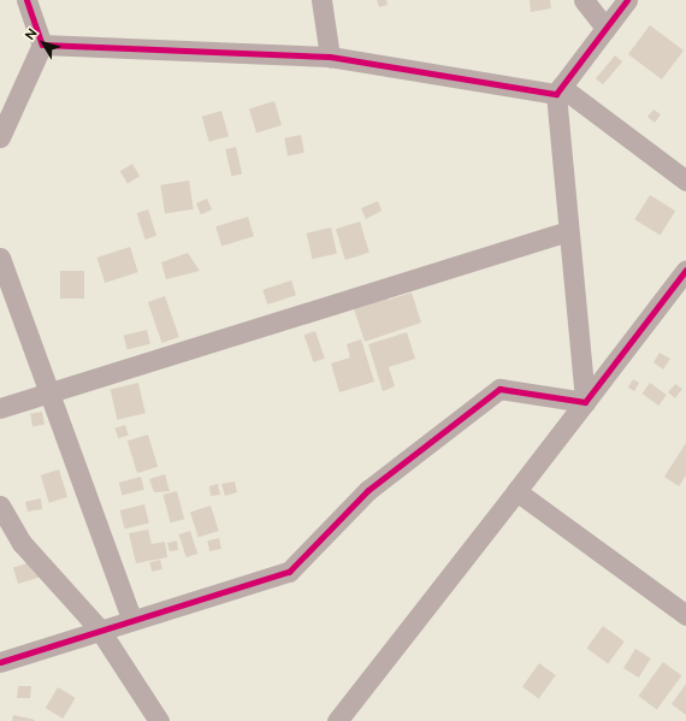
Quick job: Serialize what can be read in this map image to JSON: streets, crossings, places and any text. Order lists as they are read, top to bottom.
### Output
{
  "north": "top left"
}
